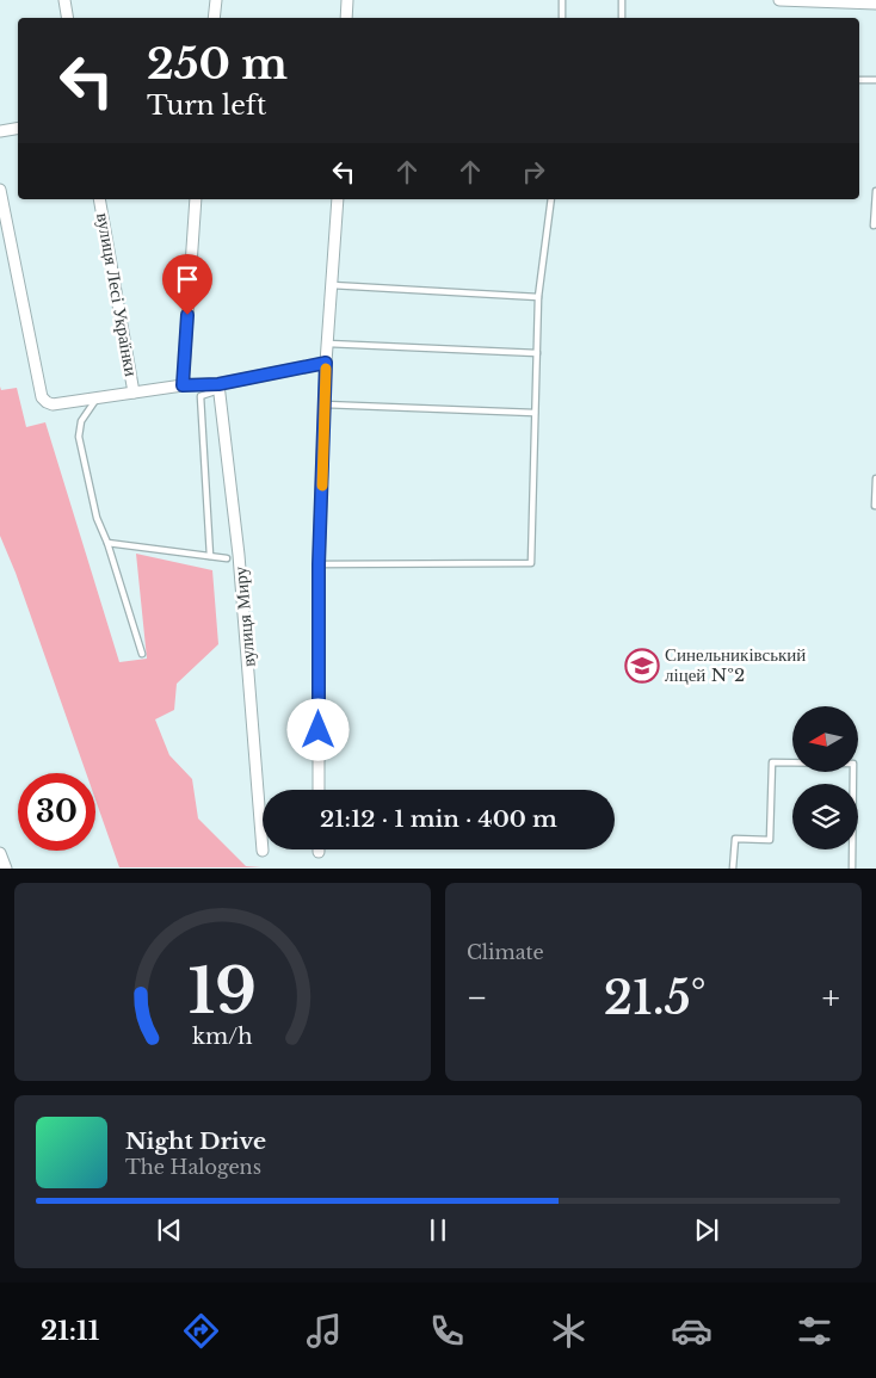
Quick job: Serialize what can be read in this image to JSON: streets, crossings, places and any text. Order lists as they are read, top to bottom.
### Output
{
  "streets": {
    "street": ["вулиця Лесі Українки", "вулиця Миру"]
  },
  "places": {
    "school or university": ["Синельниківський ліцей №2"]
  },
  "north": "left",
  "page": {
    "turn": ["250 m", "Turn left"],
    "limit": "30",
    "trip": "21:12 · 1 min · 400 m",
    "tile": "Climate",
    "heat": ["−", "21.5°", "+"],
    "song": ["Night Drive", "The Halogens"],
    "tabs": "21:11",
    "gauge": ["19", "km/h"]
  }
}
